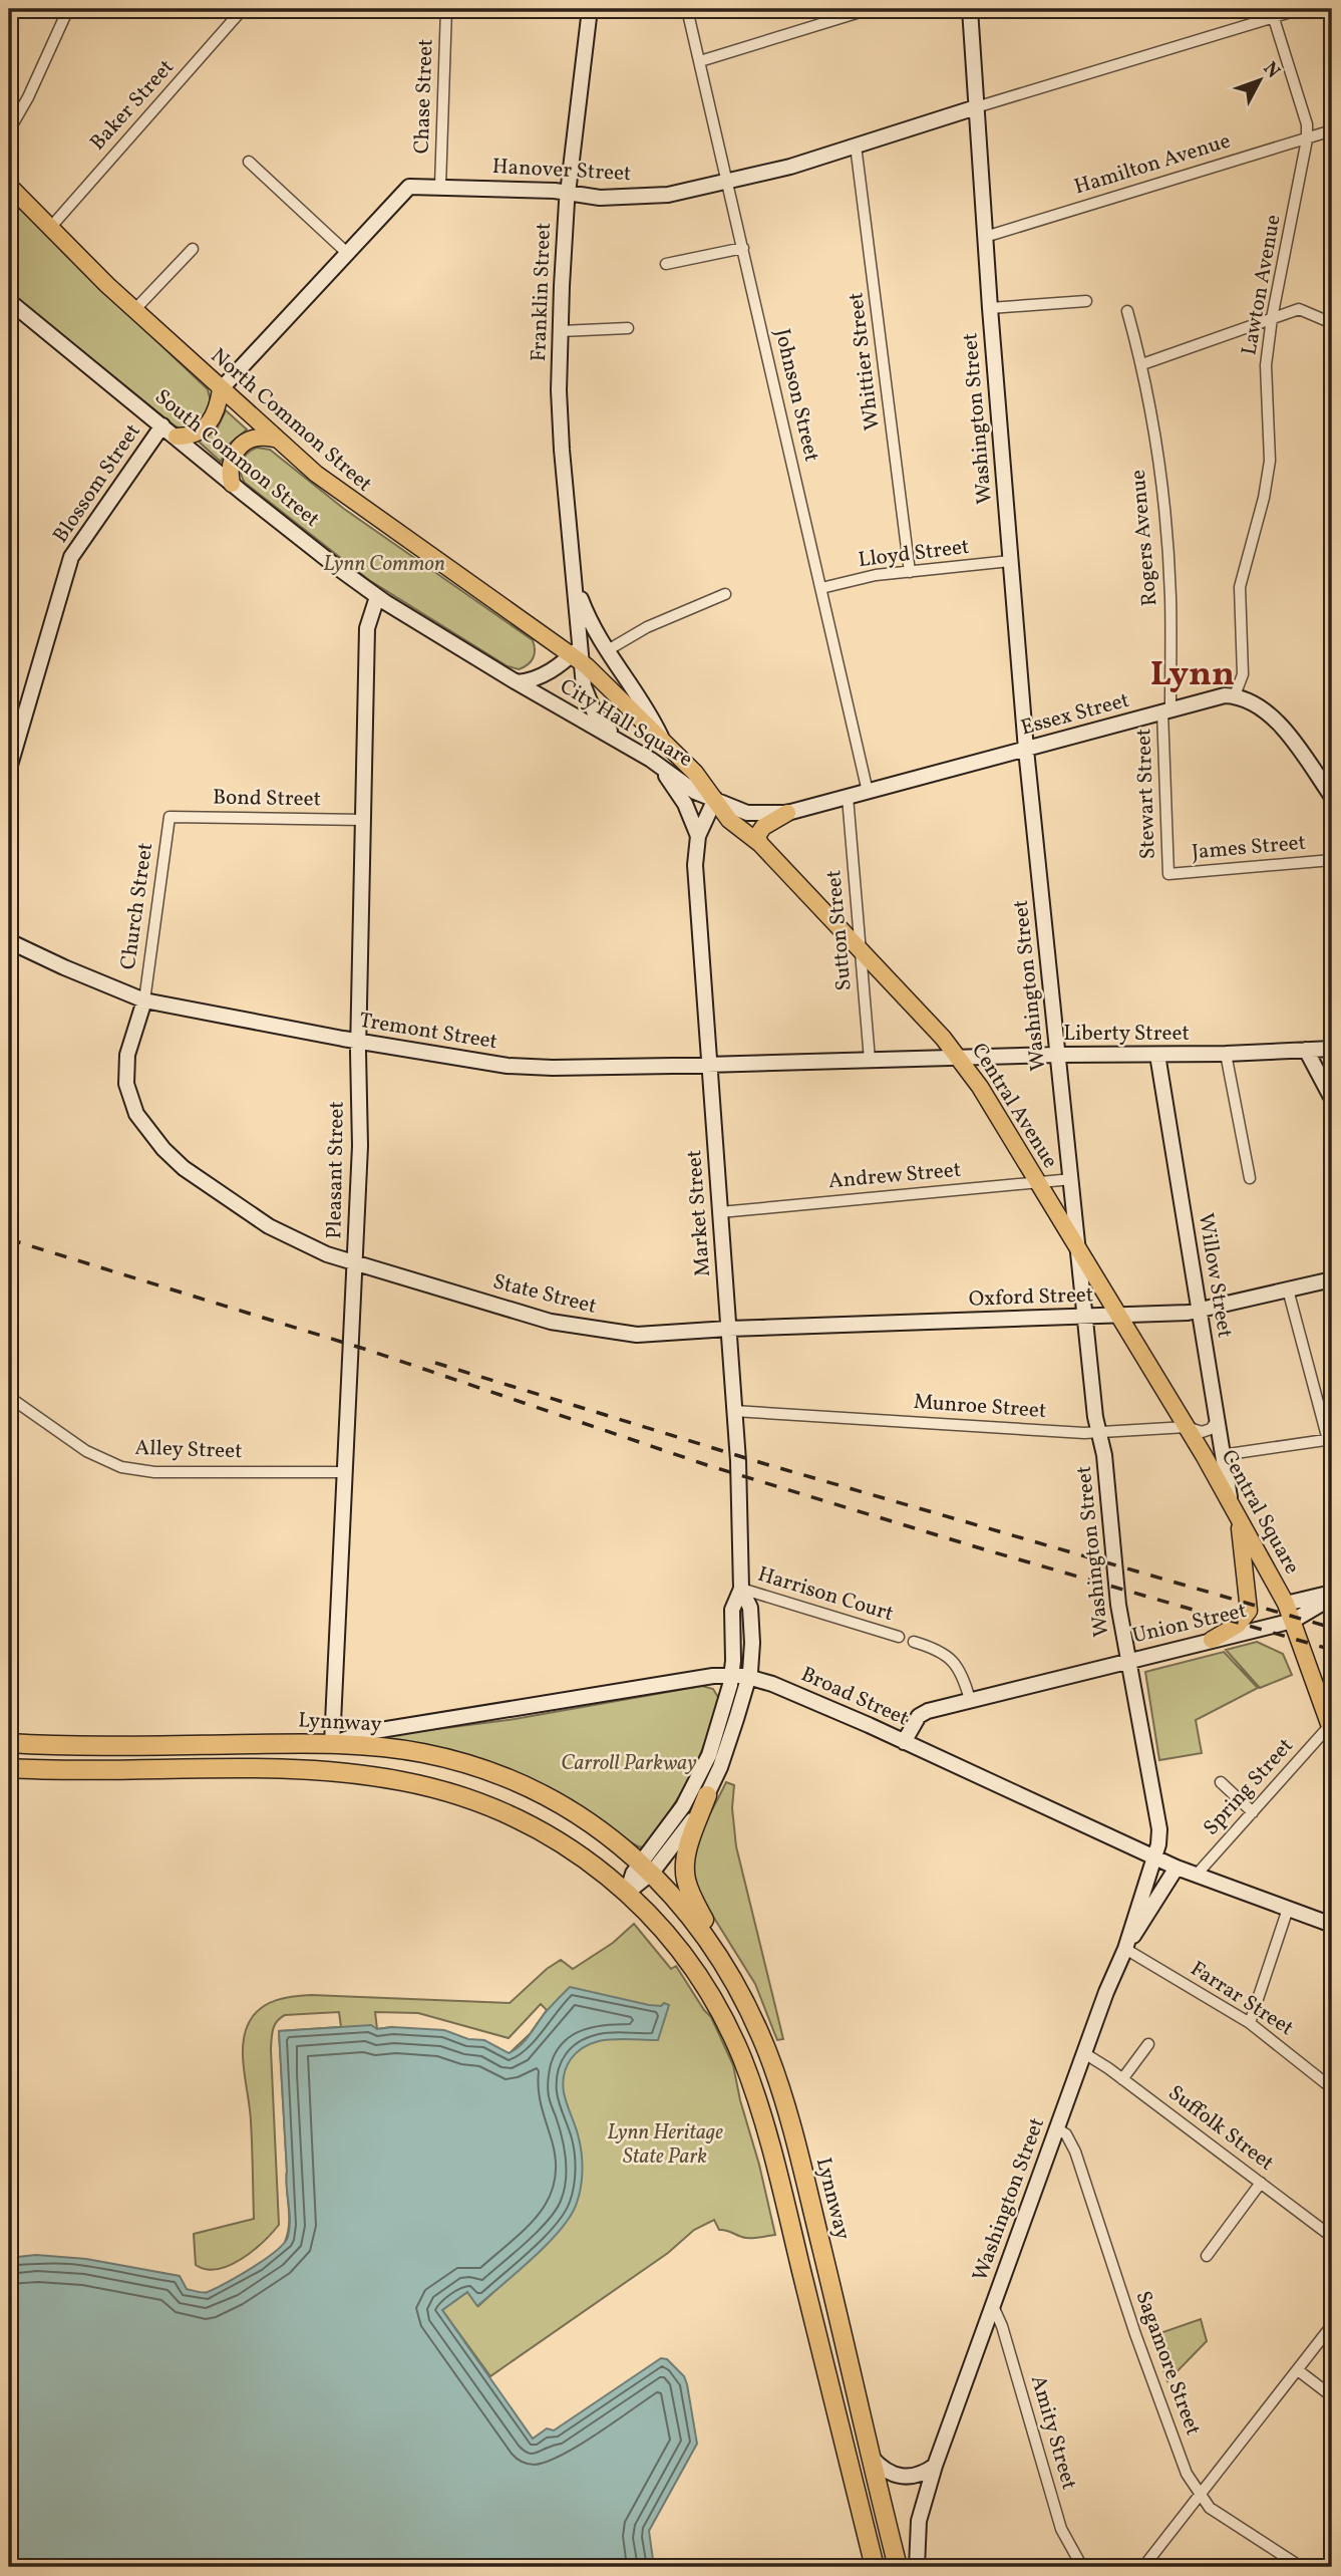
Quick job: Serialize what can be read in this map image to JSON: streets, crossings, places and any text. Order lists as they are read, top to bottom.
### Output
{
  "streets": {
    "highway": ["Lynnway"],
    "main road": [
      "Hanover Street",
      "Franklin Street",
      "Washington Street",
      "North Common Street",
      "South Common Street",
      "Blossom Street",
      "Essex Street",
      "City Hall Square",
      "Tremont Street",
      "Liberty Street",
      "Central Avenue",
      "Pleasant Street",
      "Market Street",
      "Willow Street",
      "State Street",
      "Oxford Street",
      "Central Square",
      "Union Street",
      "Broad Street"
    ],
    "street": [
      "Chase Street",
      "Baker Street",
      "Hamilton Avenue",
      "Lawton Avenue",
      "Whittier Street",
      "Johnson Street",
      "Rogers Avenue",
      "Lloyd Street",
      "Stewart Street",
      "Bond Street",
      "James Street",
      "Church Street",
      "Sutton Street",
      "Andrew Street",
      "Munroe Street",
      "Alley Street",
      "Harrison Court",
      "Spring Street",
      "Farrar Street",
      "Suffolk Street",
      "Sagamore Street",
      "Amity Street"
    ]
  },
  "crossings": [
    ["Chase Street", "Hanover Street"],
    ["Baker Street", "North Common Street"],
    ["Hamilton Avenue", "Lawton Avenue"],
    ["Hamilton Avenue", "Washington Street"],
    ["Hanover Street", "Franklin Street"],
    ["Hanover Street", "Whittier Street"],
    ["Hanover Street", "Johnson Street"],
    ["Hanover Street", "Washington Street"],
    ["Hanover Street", "North Common Street"],
    ["Lawton Avenue", "Essex Street"],
    ["Franklin Street", "North Common Street"],
    ["Franklin Street", "City Hall Square"],
    ["Whittier Street", "Lloyd Street"],
    ["Johnson Street", "Lloyd Street"],
    ["Johnson Street", "Essex Street"],
    ["Washington Street", "Lloyd Street"],
    ["Washington Street", "Essex Street"],
    ["Washington Street", "Liberty Street"],
    ["Washington Street", "Central Avenue"],
    ["Washington Street", "Andrew Street"],
    ["Washington Street", "Oxford Street"],
    ["Washington Street", "Munroe Street"],
    ["Washington Street", "Union Street"],
    ["Washington Street", "Broad Street"],
    ["Washington Street", "Farrar Street"],
    ["Washington Street", "Suffolk Street"],
    ["Washington Street", "Sagamore Street"],
    ["Washington Street", "Amity Street"],
    ["North Common Street", "City Hall Square"],
    ["South Common Street", "Blossom Street"],
    ["South Common Street", "City Hall Square"],
    ["South Common Street", "Pleasant Street"],
    ["Rogers Avenue", "Essex Street"],
    ["Rogers Avenue", "Stewart Street"],
    ["Essex Street", "City Hall Square"],
    ["Essex Street", "Stewart Street"],
    ["Essex Street", "Sutton Street"],
    ["City Hall Square", "Central Avenue"],
    ["City Hall Square", "Market Street"],
    ["Stewart Street", "James Street"],
    ["Bond Street", "Church Street"],
    ["Bond Street", "Pleasant Street"],
    ["Church Street", "Tremont Street"],
    ["Church Street", "State Street"],
    ["Sutton Street", "Liberty Street"],
    ["Sutton Street", "Central Avenue"],
    ["Tremont Street", "Liberty Street"],
    ["Tremont Street", "Pleasant Street"],
    ["Tremont Street", "Market Street"],
    ["Tremont Street", "State Street"],
    ["Liberty Street", "Central Avenue"],
    ["Liberty Street", "Market Street"],
    ["Liberty Street", "Willow Street"],
    ["Central Avenue", "Andrew Street"],
    ["Central Avenue", "Oxford Street"],
    ["Central Avenue", "Munroe Street"],
    ["Central Avenue", "Central Square"],
    ["Pleasant Street", "State Street"],
    ["Pleasant Street", "Alley Street"],
    ["Pleasant Street", "Broad Street"],
    ["Pleasant Street", "Lynnway"],
    ["Andrew Street", "Market Street"],
    ["Market Street", "State Street"],
    ["Market Street", "Oxford Street"],
    ["Market Street", "Munroe Street"],
    ["Market Street", "Harrison Court"],
    ["Market Street", "Broad Street"],
    ["Willow Street", "Oxford Street"],
    ["Willow Street", "Munroe Street"],
    ["Willow Street", "Central Square"],
    ["State Street", "Oxford Street"],
    ["Munroe Street", "Central Square"],
    ["Central Square", "Union Street"],
    ["Central Square", "Spring Street"],
    ["Harrison Court", "Union Street"],
    ["Union Street", "Broad Street"],
    ["Broad Street", "Lynnway"],
    ["Broad Street", "Spring Street"]
  ],
  "districts": ["Lynn"],
  "parks": ["Lynn Common", "Carroll Parkway", "Lynn Heritage State Park"],
  "north": "top right"
}
